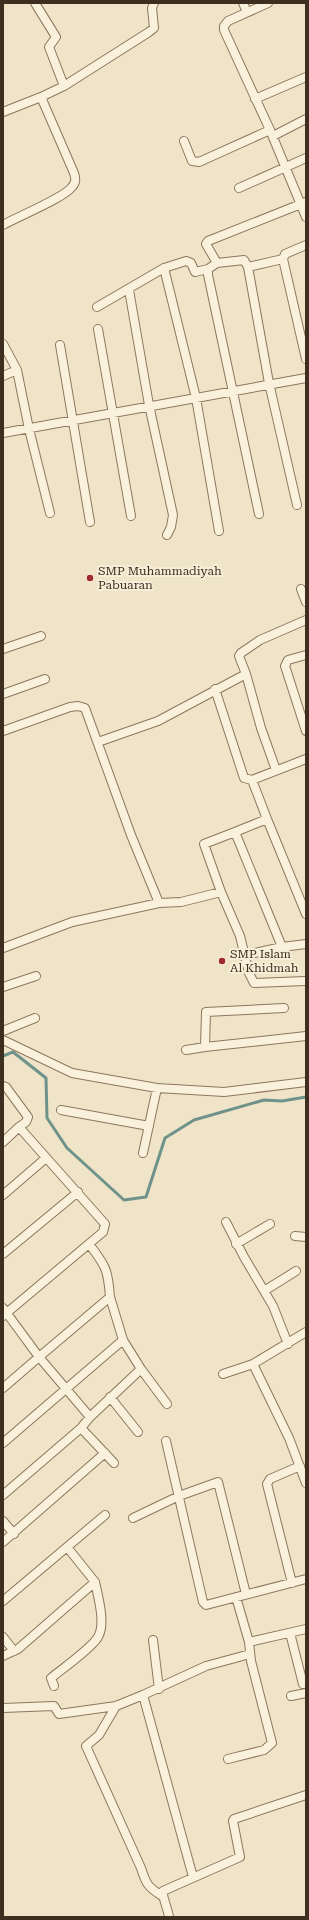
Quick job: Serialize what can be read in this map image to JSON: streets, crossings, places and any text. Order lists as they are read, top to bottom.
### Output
{
  "places": ["SMP Muhammadiyah Pabuaran", "SMP Islam Al Khidmah"]
}
